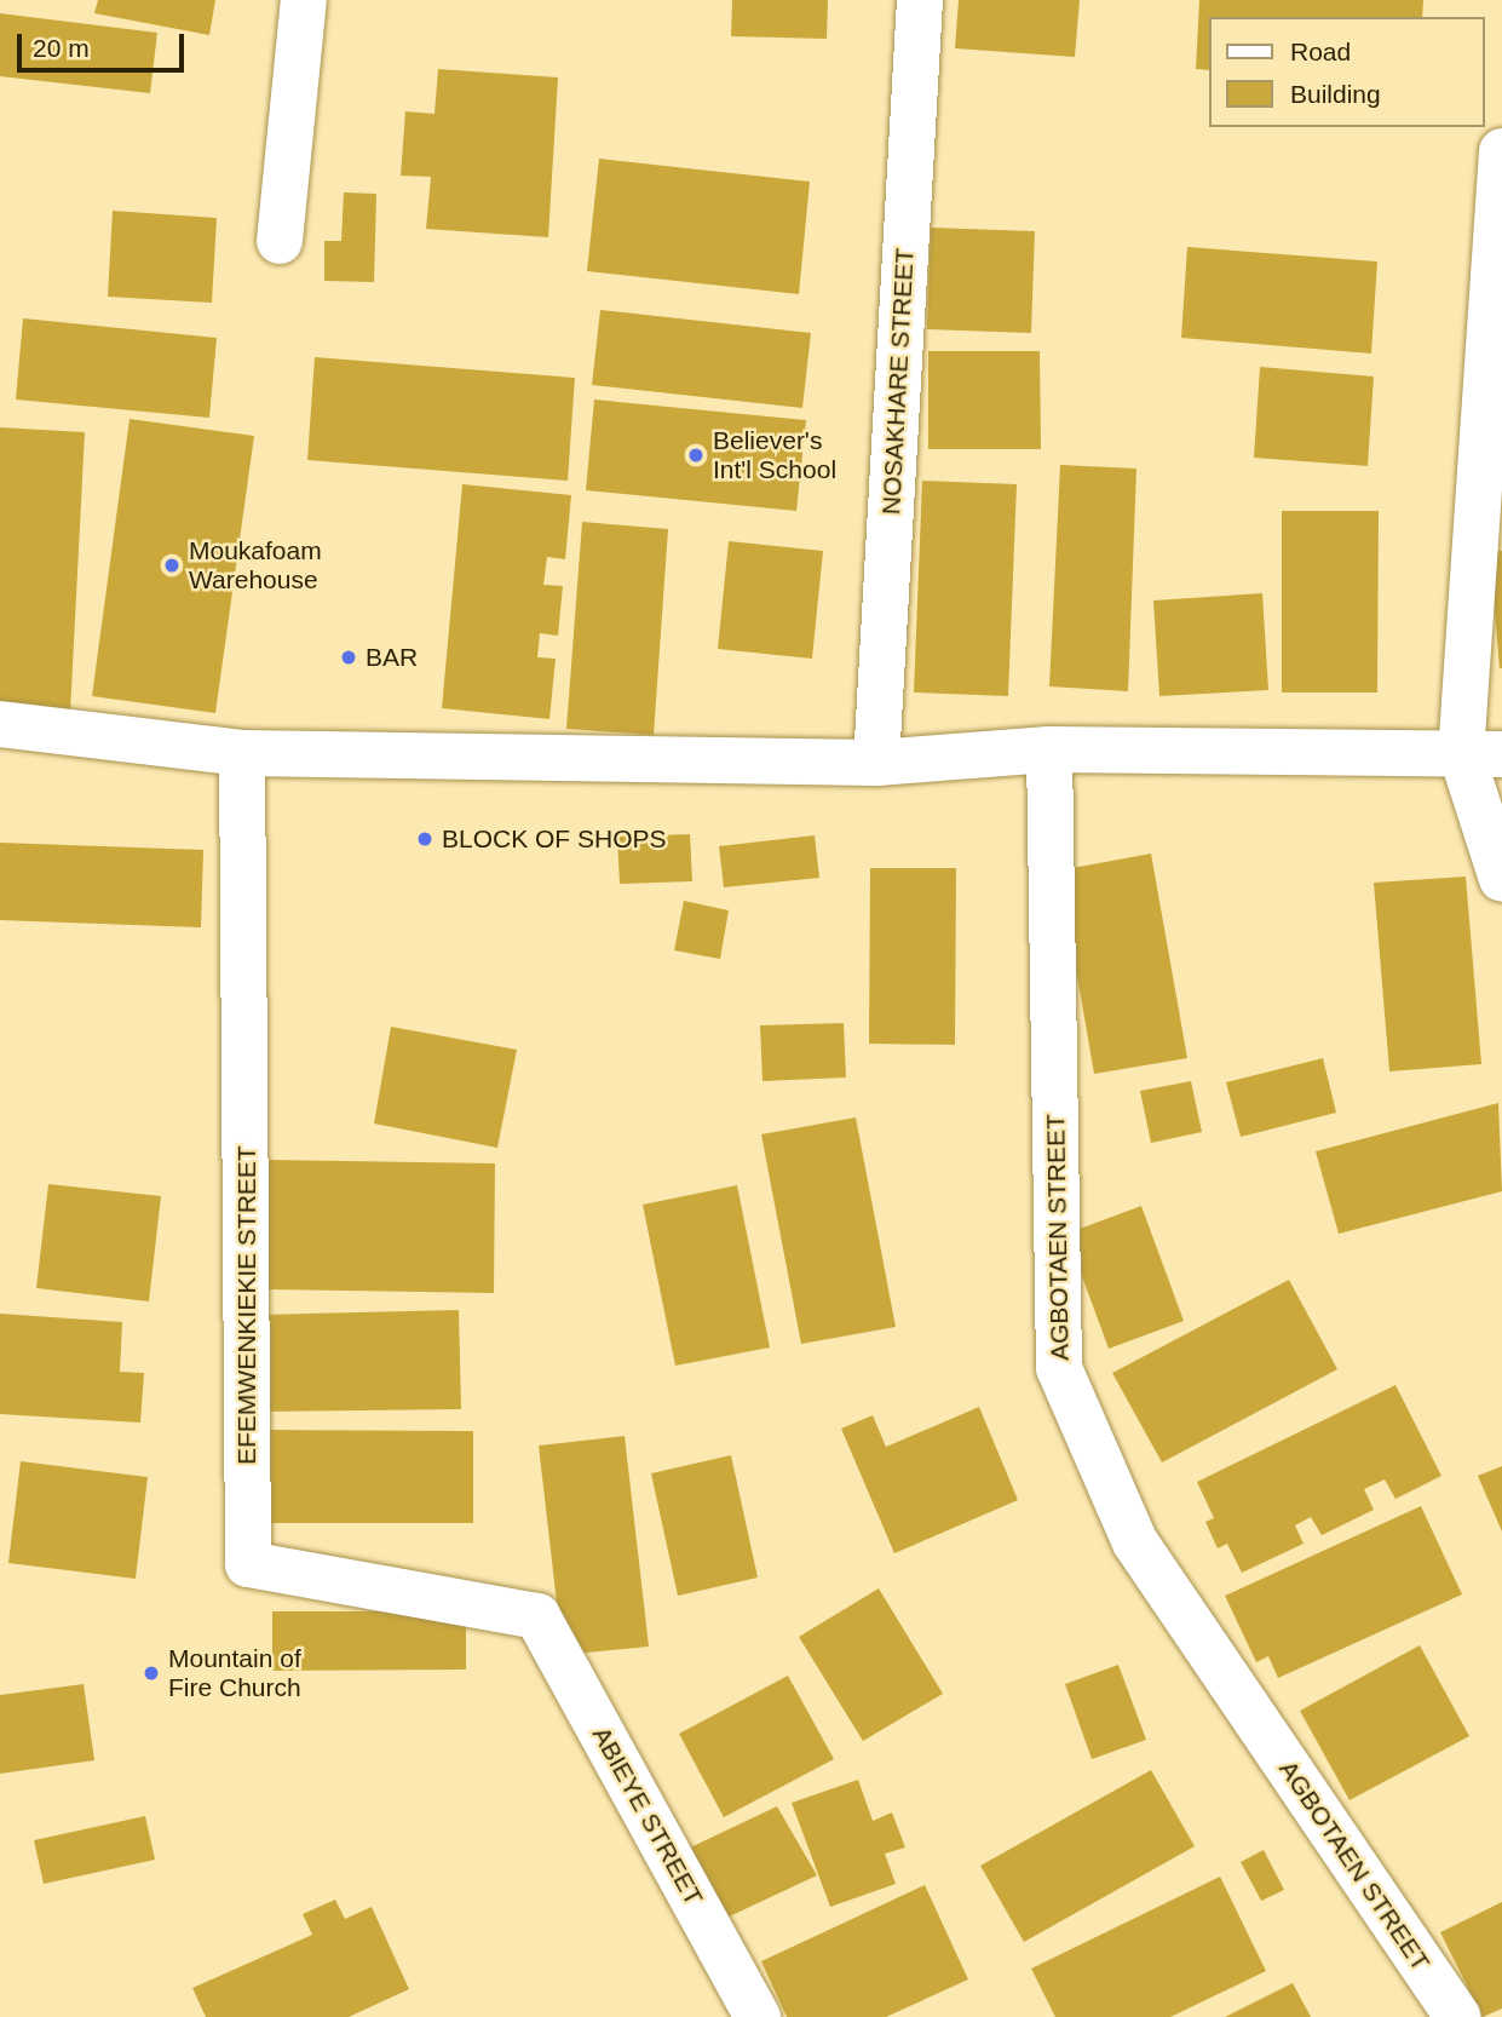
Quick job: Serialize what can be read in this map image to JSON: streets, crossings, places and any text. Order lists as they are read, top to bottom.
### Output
{
  "streets": {
    "street": [
      "NOSAKHARE STREET",
      "AGBOTAEN STREET",
      "EFEMWENKIEKIE STREET",
      "ABIEYE STREET"
    ]
  },
  "crossings": [
    ["EFEMWENKIEKIE STREET", "ABIEYE STREET"]
  ],
  "places": [
    "Believer's Int'l School",
    "Moukafoam Warehouse",
    "BAR",
    "BLOCK OF SHOPS",
    "Mountain of Fire Church"
  ],
  "legend": ["Road", "Building"],
  "scale_bar": "20 m"
}
